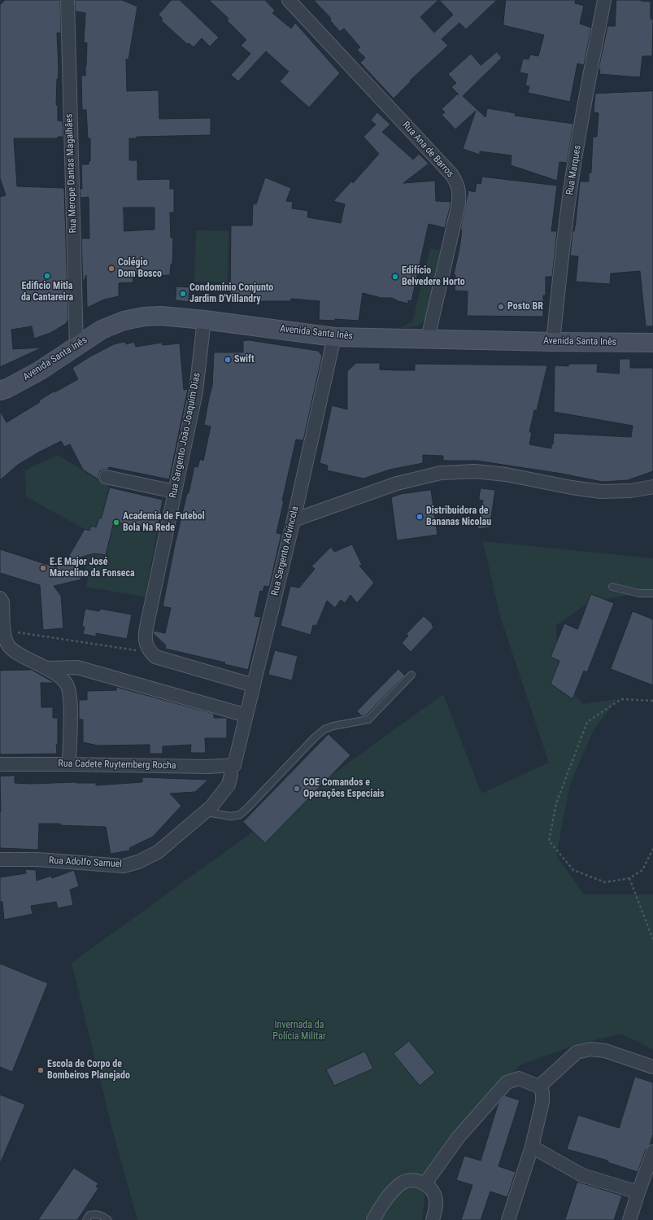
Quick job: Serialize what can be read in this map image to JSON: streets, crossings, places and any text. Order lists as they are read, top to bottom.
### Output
{
  "streets": {
    "main road": ["Avenida Santa Inês"],
    "street": [
      "Rua Ana de Barros",
      "Rua Marques",
      "Rua Merope Dantas Magalhães",
      "Rua Sargento João Joaquim Dias",
      "Rua Sargento Advíncola",
      "Rua Cadete Ruytemberg Rocha",
      "Rua Adolfo Samuel"
    ]
  },
  "crossings": [
    ["Rua Ana de Barros", "Avenida Santa Inês"],
    ["Rua Marques", "Avenida Santa Inês"],
    ["Rua Merope Dantas Magalhães", "Avenida Santa Inês"],
    ["Avenida Santa Inês", "Rua Sargento João Joaquim Dias"],
    ["Avenida Santa Inês", "Rua Sargento Advíncola"],
    ["Rua Sargento Advíncola", "Rua Cadete Ruytemberg Rocha"],
    ["Rua Sargento Advíncola", "Rua Adolfo Samuel"],
    ["Rua Cadete Ruytemberg Rocha", "Rua Adolfo Samuel"]
  ],
  "parks": ["Invernada da Polícia Militar"],
  "places": [
    "Colégio Dom Bosco",
    "Edificio Mitla da Cantareira",
    "Edifício Belvedere Horto",
    "Condomínio Conjunto Jardim D'Villandry",
    "Posto BR",
    "Swift",
    "Distribuidora de Bananas Nicolau",
    "Academia de Futebol Bola Na Rede",
    "E.E Major José Marcelino da Fonseca",
    "COE Comandos e Operações Especiais",
    "Escola de Corpo de Bombeiros Planejado"
  ]
}
